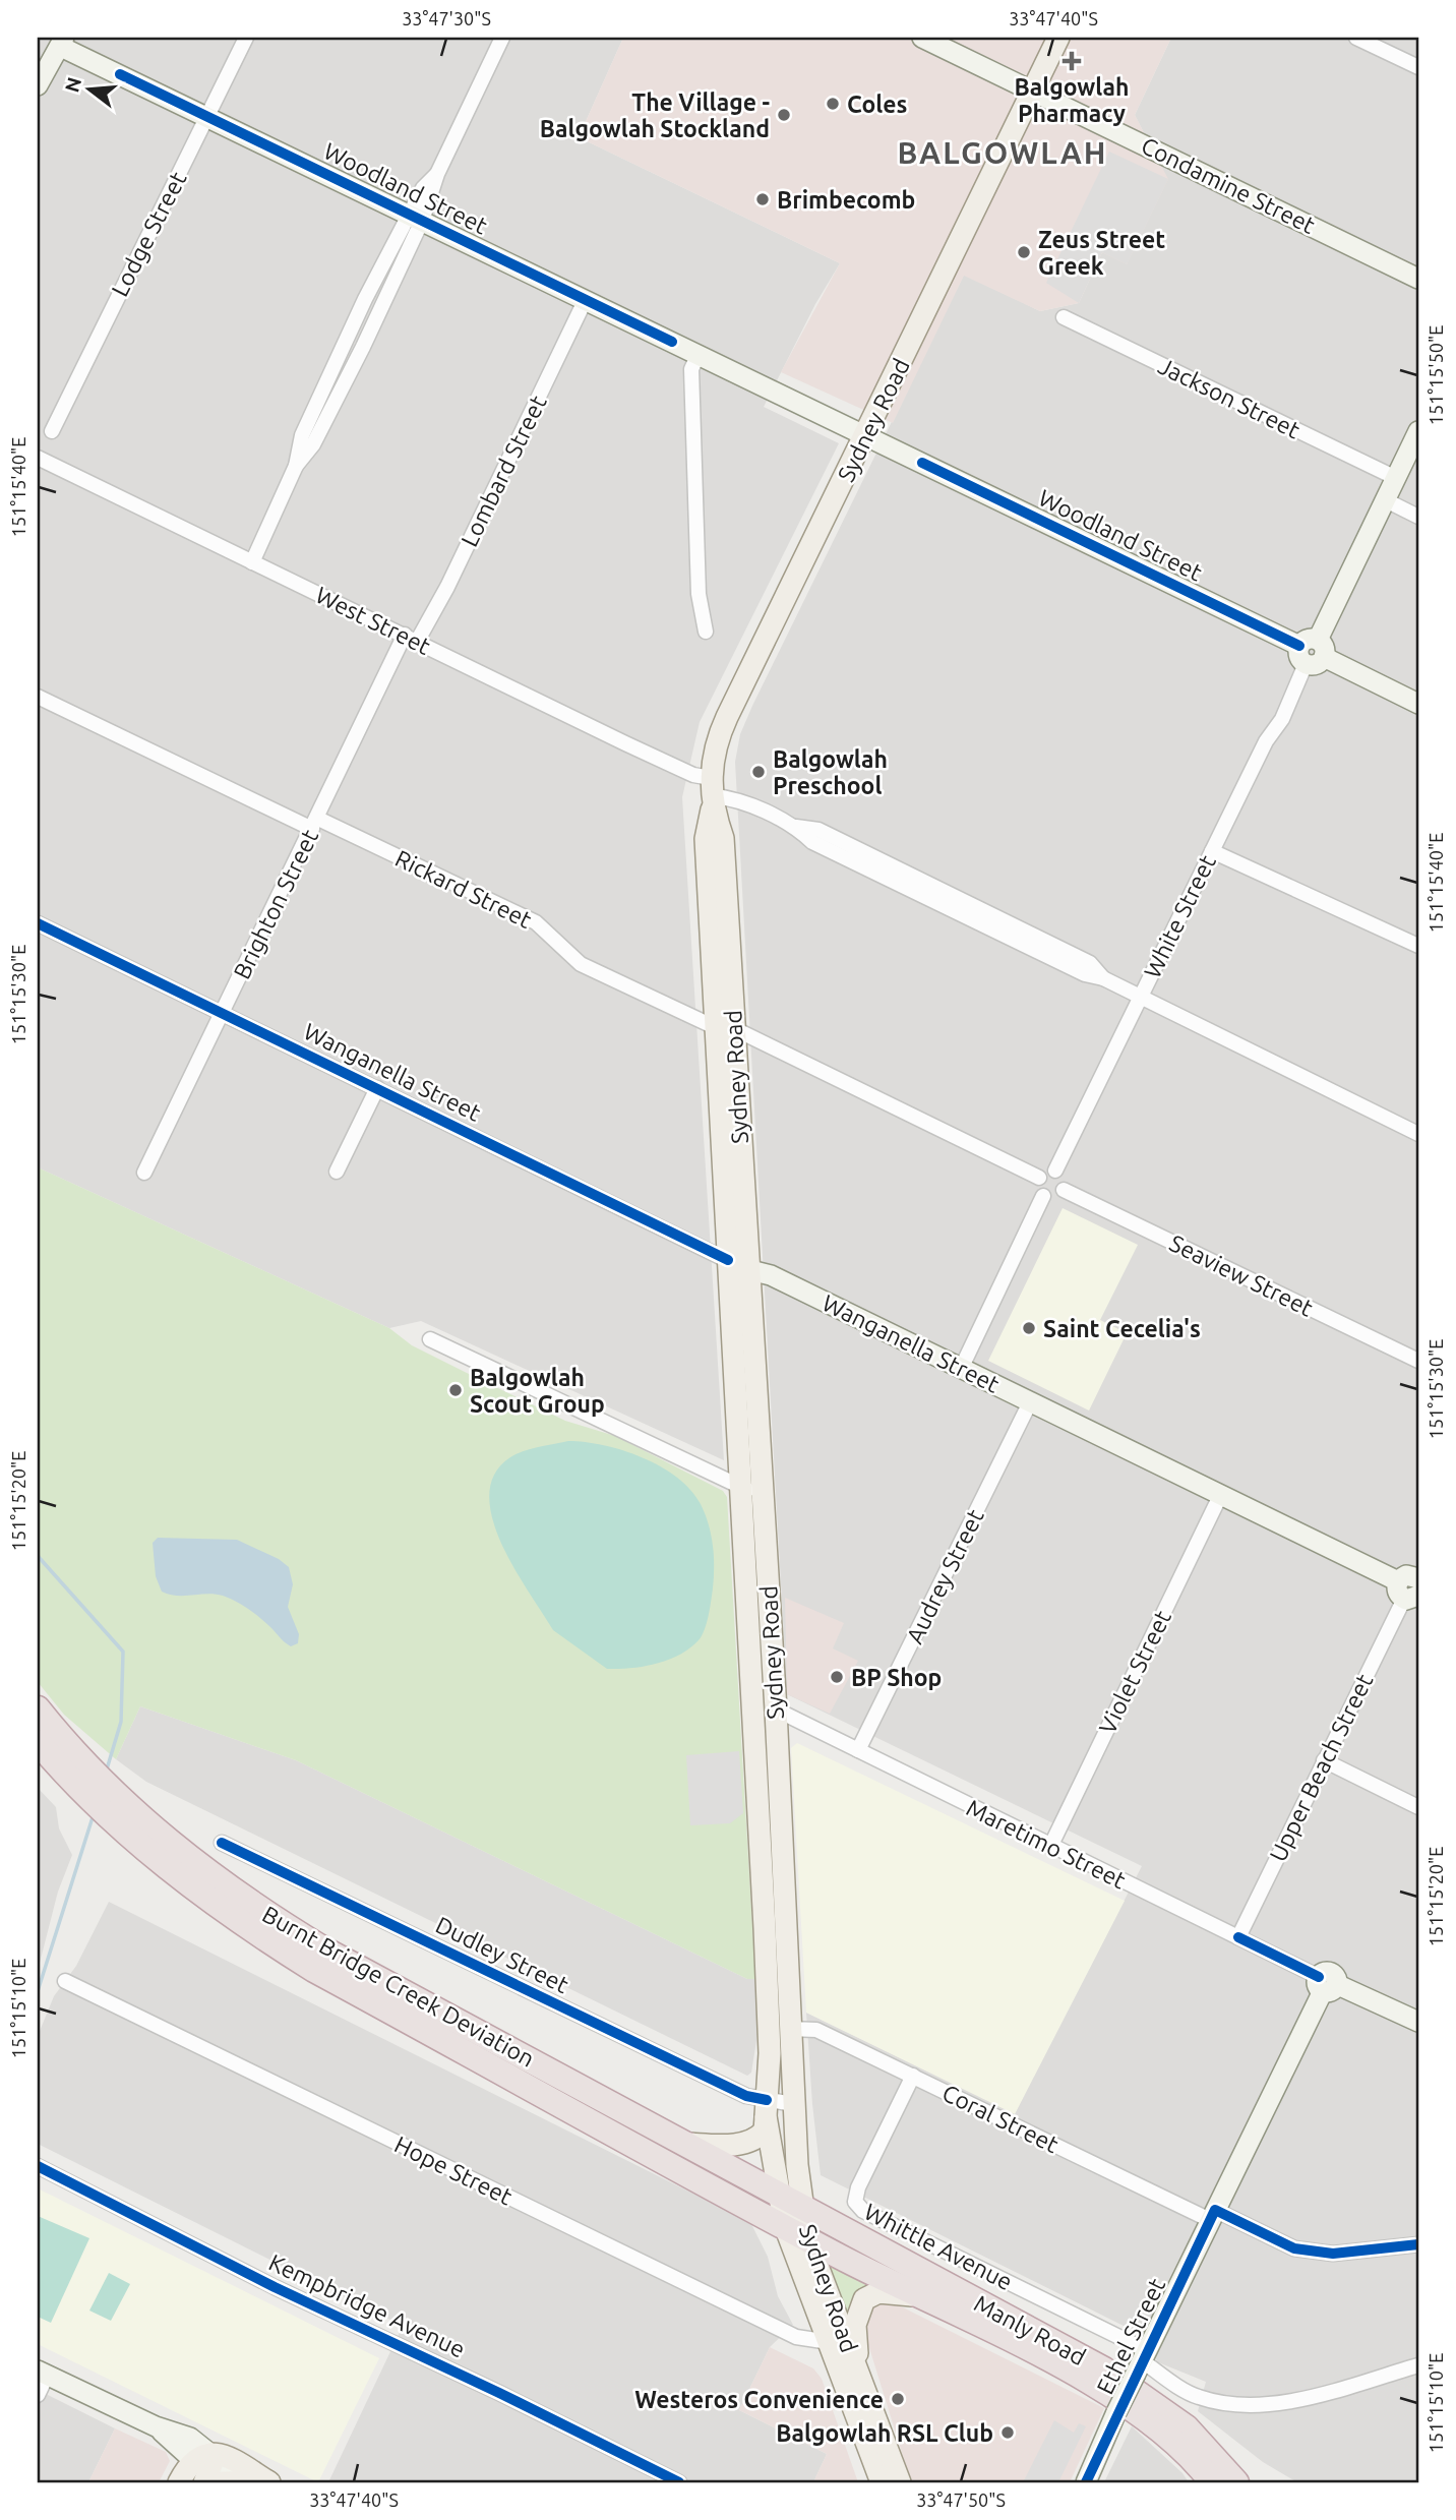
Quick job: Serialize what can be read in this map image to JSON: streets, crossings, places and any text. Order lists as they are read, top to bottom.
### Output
{
  "streets": {
    "highway": ["Burnt Bridge Creek Deviation", "Manly Road"],
    "main road": ["Sydney Road"],
    "street": [
      "Condamine Street",
      "Woodland Street",
      "Lodge Street",
      "Jackson Street",
      "Lombard Street",
      "West Street",
      "Rickard Street",
      "Brighton Street",
      "White Street",
      "Wanganella Street",
      "Seaview Street",
      "Audrey Street",
      "Violet Street",
      "Upper Beach Street",
      "Maretimo Street",
      "Dudley Street",
      "Coral Street",
      "Hope Street",
      "Whittle Avenue",
      "Kempbridge Avenue",
      "Ethel Street"
    ]
  },
  "crossings": [
    ["Condamine Street", "Sydney Road"],
    ["Woodland Street", "Lodge Street"],
    ["Woodland Street", "Sydney Road"],
    ["Woodland Street", "Lombard Street"],
    ["Woodland Street", "White Street"],
    ["Jackson Street", "White Street"],
    ["Sydney Road", "West Street"],
    ["Sydney Road", "Rickard Street"],
    ["Sydney Road", "Wanganella Street"],
    ["Sydney Road", "Maretimo Street"],
    ["Sydney Road", "Dudley Street"],
    ["Sydney Road", "Burnt Bridge Creek Deviation"],
    ["Sydney Road", "Coral Street"],
    ["Sydney Road", "Hope Street"],
    ["Sydney Road", "Manly Road"],
    ["Lombard Street", "West Street"],
    ["Lombard Street", "Brighton Street"],
    ["West Street", "Brighton Street"],
    ["West Street", "White Street"],
    ["Rickard Street", "Brighton Street"],
    ["Brighton Street", "Wanganella Street"],
    ["White Street", "Seaview Street"],
    ["Wanganella Street", "Audrey Street"],
    ["Wanganella Street", "Violet Street"],
    ["Wanganella Street", "Upper Beach Street"],
    ["Audrey Street", "Maretimo Street"],
    ["Violet Street", "Maretimo Street"],
    ["Upper Beach Street", "Maretimo Street"],
    ["Maretimo Street", "Ethel Street"],
    ["Burnt Bridge Creek Deviation", "Manly Road"],
    ["Coral Street", "Whittle Avenue"],
    ["Coral Street", "Ethel Street"],
    ["Whittle Avenue", "Ethel Street"]
  ],
  "districts": ["BALGOWLAH"],
  "places": {
    "health": ["Balgowlah Pharmacy"],
    "other": [
      "Coles",
      "The Village - Balgowlah Stockland",
      "Brimbecomb",
      "Zeus Street Greek",
      "Balgowlah Preschool",
      "Saint Cecelia's",
      "Balgowlah Scout Group",
      "BP Shop",
      "Westeros Convenience",
      "Balgowlah RSL Club"
    ]
  },
  "north": "left",
  "coordinates": [
    "33°47'30\"S",
    "33°47'40\"S",
    "151°15'50\"E",
    "151°15'40\"E",
    "151°15'30\"E",
    "151°15'20\"E",
    "151°15'10\"E",
    "33°47'50\"S"
  ]
}
